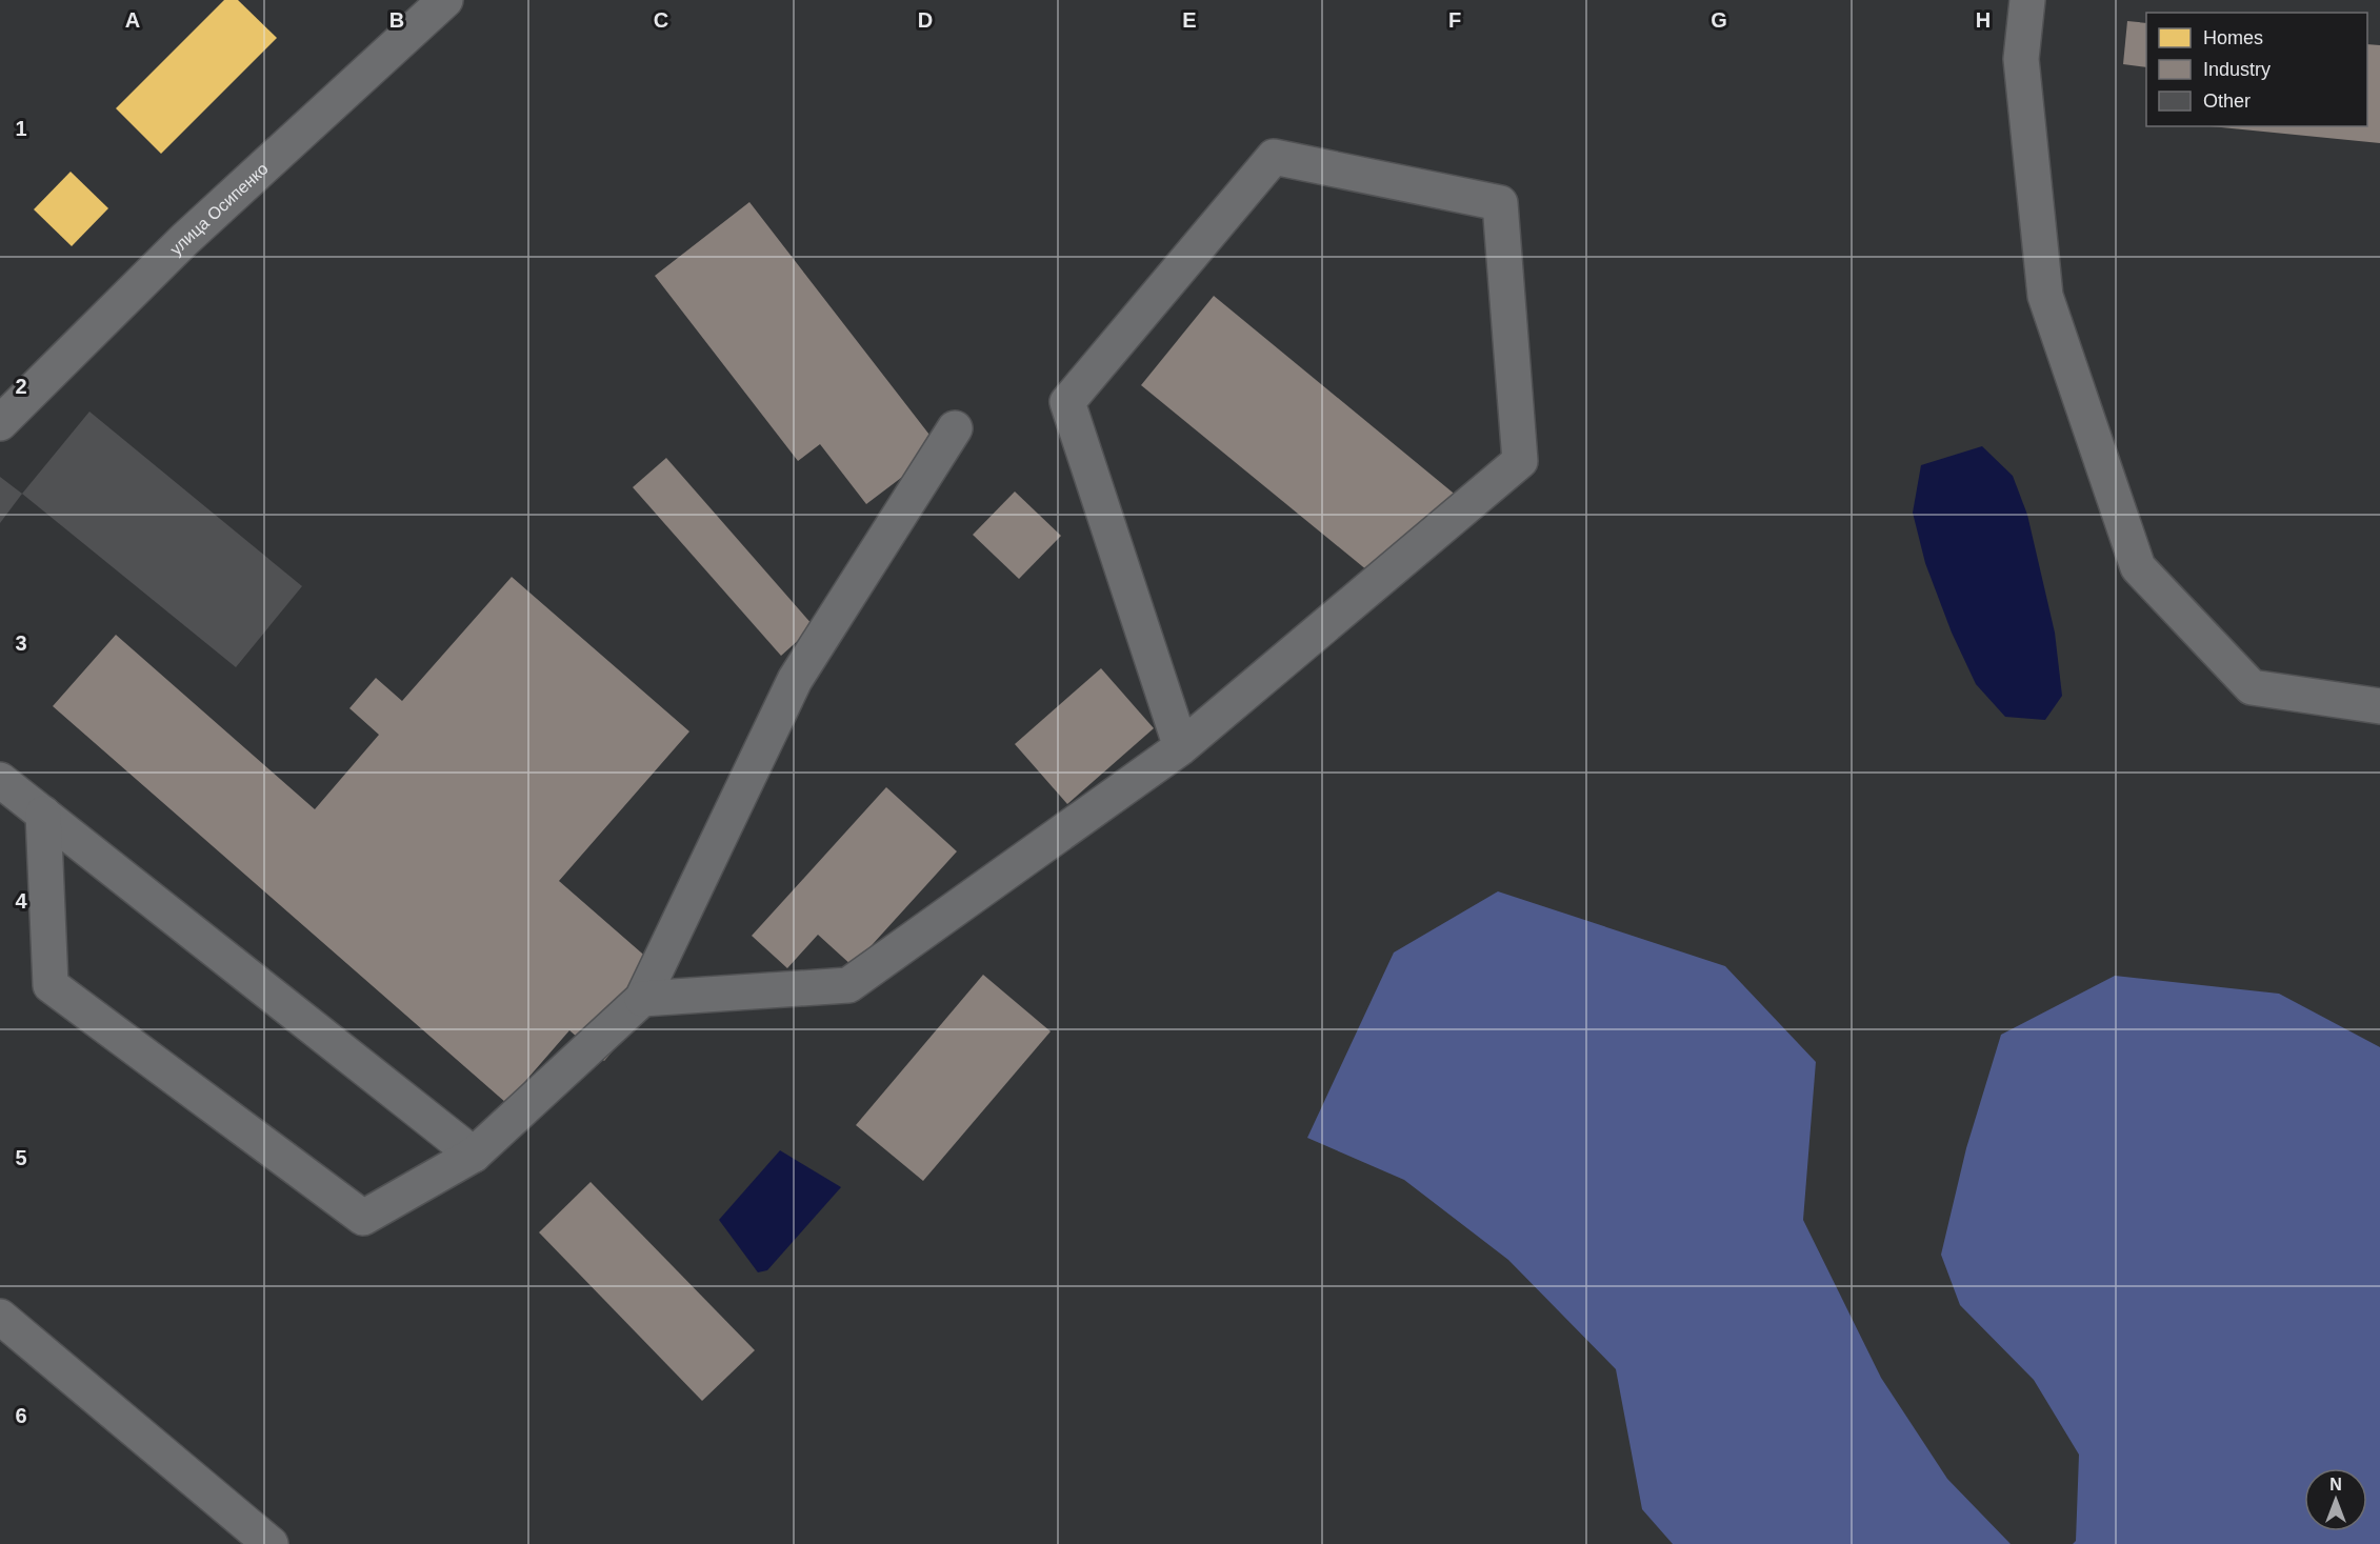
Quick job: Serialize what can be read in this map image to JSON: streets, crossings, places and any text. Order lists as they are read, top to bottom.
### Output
{
  "streets": {
    "street": ["улица Осипенко"]
  },
  "legend": ["Homes", "Industry", "Other"],
  "north": "top",
  "grid": {
    "columns": [
      "A",
      "B",
      "C",
      "D",
      "E",
      "F",
      "G",
      "H"
    ],
    "rows": [
      "1",
      "2",
      "3",
      "4",
      "5",
      "6"
    ]
  }
}
